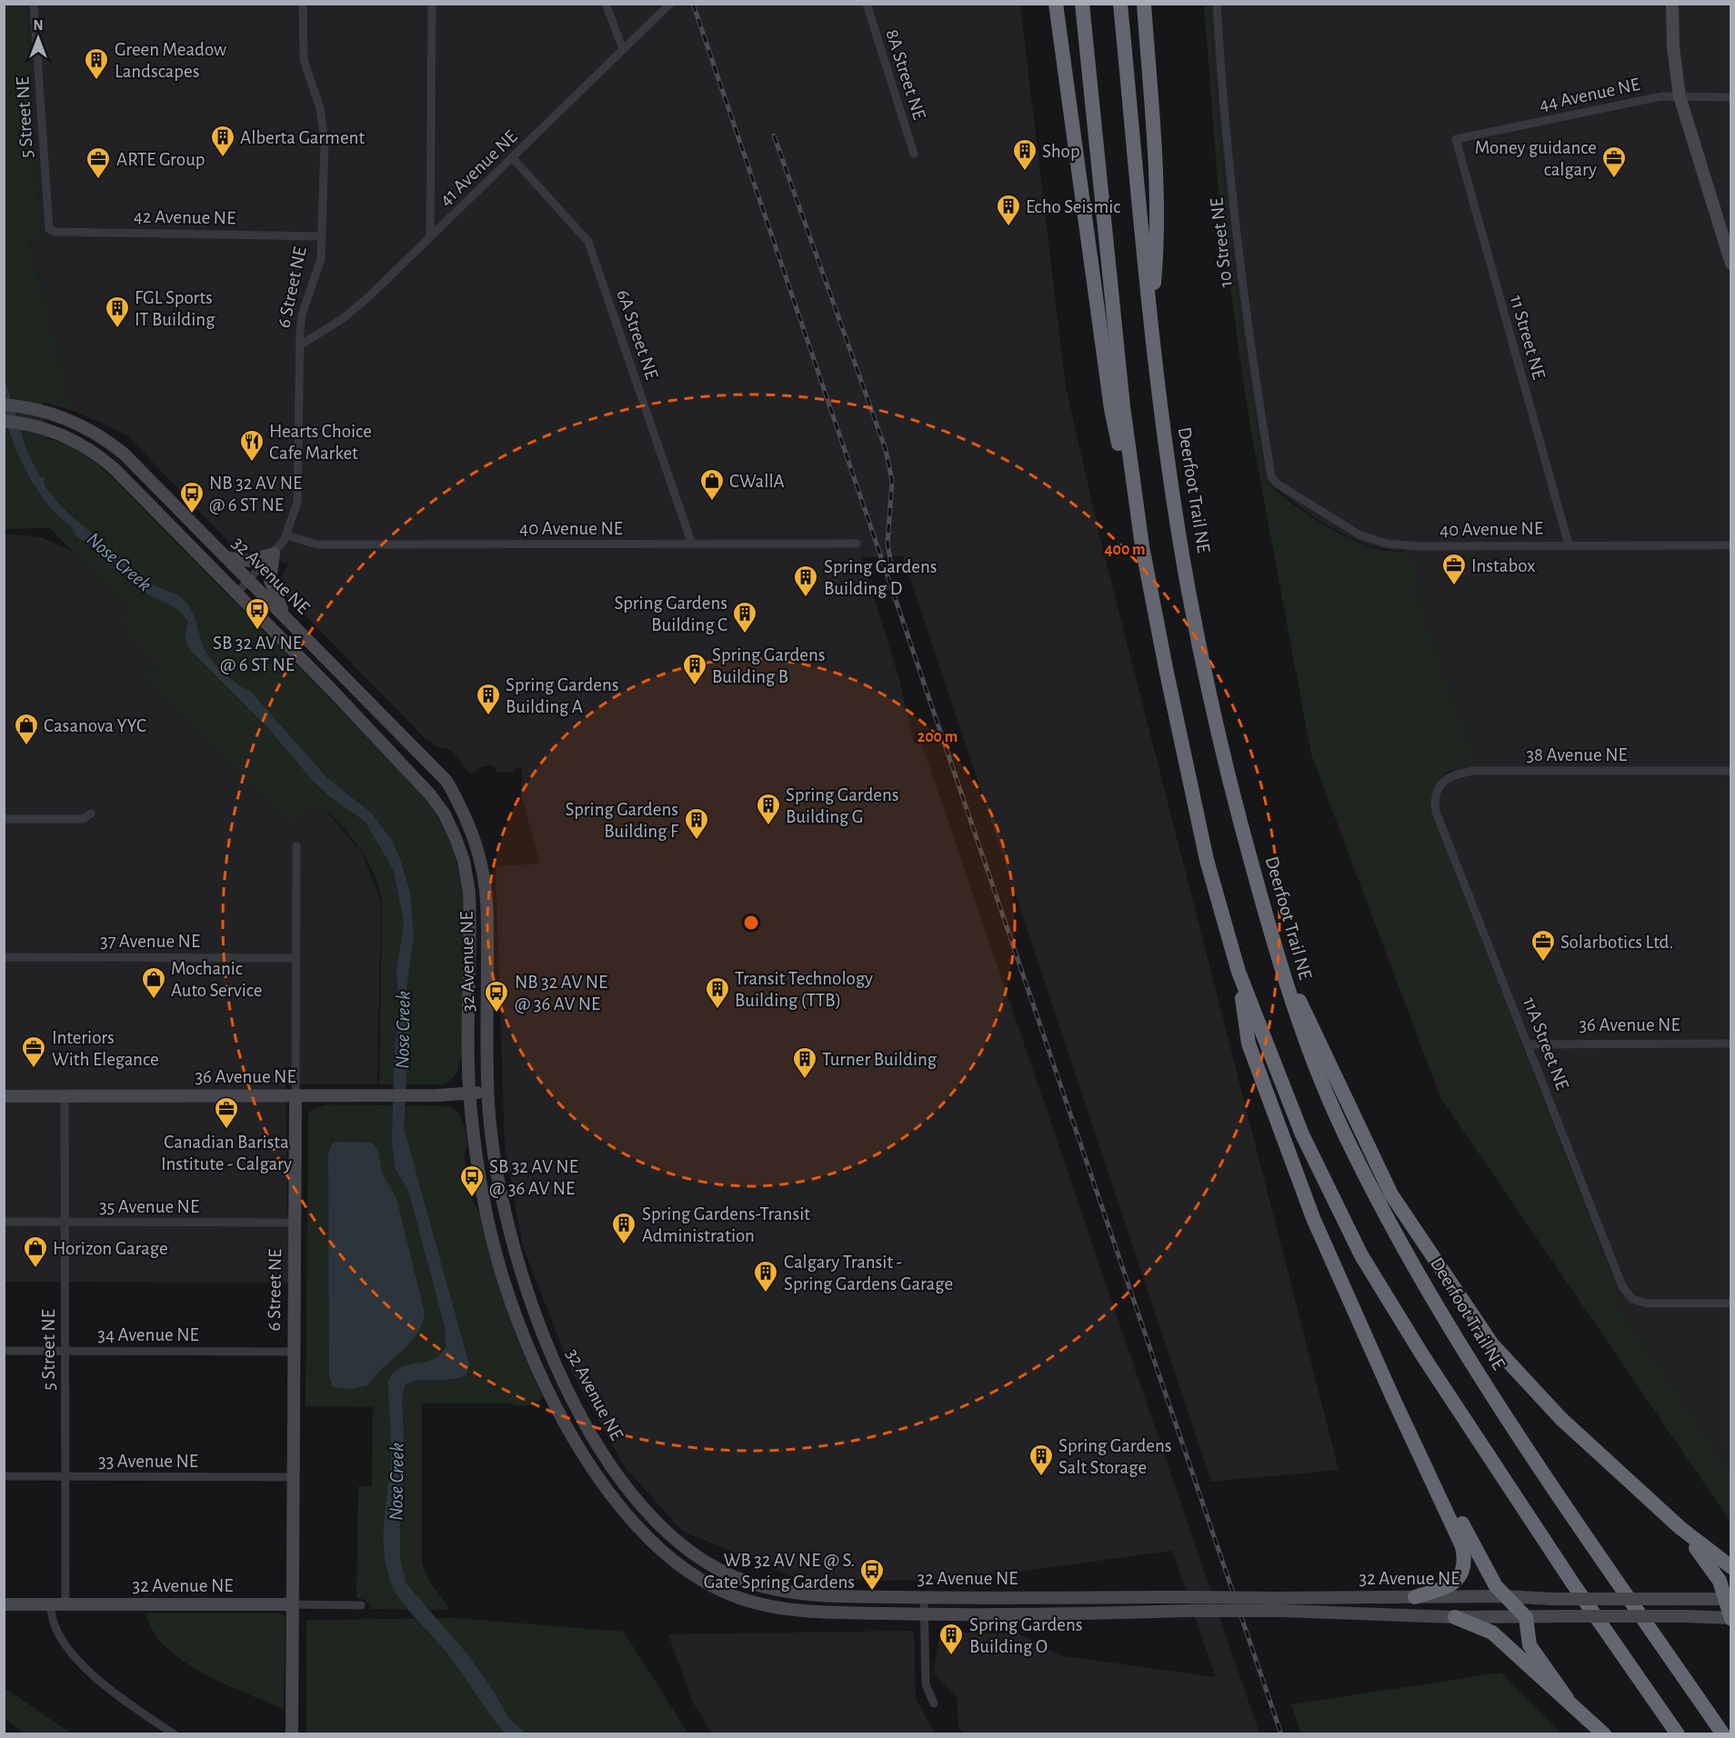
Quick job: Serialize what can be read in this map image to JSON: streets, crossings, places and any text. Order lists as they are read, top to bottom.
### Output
{
  "streets": {
    "highway": ["Deerfoot Trail NE"],
    "main road": ["6 Street NE", "32 Avenue NE", "36 Avenue NE"],
    "street": [
      "8A Street NE",
      "44 Avenue NE",
      "5 Street NE",
      "41 Avenue NE",
      "42 Avenue NE",
      "10 Street NE",
      "6A Street NE",
      "11 Street NE",
      "40 Avenue NE",
      "38 Avenue NE",
      "37 Avenue NE",
      "11A Street NE",
      "35 Avenue NE",
      "34 Avenue NE",
      "33 Avenue NE"
    ]
  },
  "crossings": [
    ["44 Avenue NE", "11 Street NE"],
    ["5 Street NE", "42 Avenue NE"],
    ["5 Street NE", "32 Avenue NE"],
    ["5 Street NE", "36 Avenue NE"],
    ["5 Street NE", "35 Avenue NE"],
    ["5 Street NE", "34 Avenue NE"],
    ["5 Street NE", "33 Avenue NE"],
    ["41 Avenue NE", "6 Street NE"],
    ["41 Avenue NE", "6A Street NE"],
    ["42 Avenue NE", "6 Street NE"],
    ["10 Street NE", "40 Avenue NE"],
    ["6 Street NE", "40 Avenue NE"],
    ["6 Street NE", "32 Avenue NE"],
    ["6 Street NE", "37 Avenue NE"],
    ["6 Street NE", "36 Avenue NE"],
    ["6 Street NE", "35 Avenue NE"],
    ["6 Street NE", "34 Avenue NE"],
    ["6 Street NE", "33 Avenue NE"],
    ["6A Street NE", "40 Avenue NE"],
    ["11 Street NE", "40 Avenue NE"],
    ["32 Avenue NE", "36 Avenue NE"],
    ["38 Avenue NE", "11A Street NE"],
    ["36 Avenue NE", "11A Street NE"]
  ],
  "water": ["Nose Creek"],
  "places": {
    "building": [
      "Green Meadow Landscapes",
      "Alberta Garment",
      "Shop",
      "Echo Seismic",
      "FGL Sports IT Building",
      "Spring Gardens Building D",
      "Spring Gardens Building C",
      "Spring Gardens Building B",
      "Spring Gardens Building A",
      "Spring Gardens Building G",
      "Spring Gardens Building F",
      "Transit Technology Building (TTB)",
      "Turner Building",
      "Spring Gardens-Transit Administration",
      "Calgary Transit - Spring Gardens Garage",
      "Spring Gardens Salt Storage",
      "Spring Gardens Building O"
    ],
    "office": [
      "Money guidance calgary",
      "ARTE Group",
      "Instabox",
      "Solarbotics Ltd.",
      "Interiors With Elegance",
      "Canadian Barista Institute - Calgary"
    ],
    "restaurant": ["Hearts Choice Cafe Market"],
    "shop": [
      "CWallA",
      "Casanova YYC",
      "Mochanic Auto Service",
      "Horizon Garage"
    ],
    "bus stop": [
      "NB 32 AV NE @ 6 ST NE",
      "SB 32 AV NE @ 6 ST NE",
      "NB 32 AV NE @ 36 AV NE",
      "SB 32 AV NE @ 36 AV NE",
      "WB 32 AV NE @ S. Gate Spring Gardens"
    ]
  },
  "north": "top",
  "rings": ["400 m", "200 m"]
}
